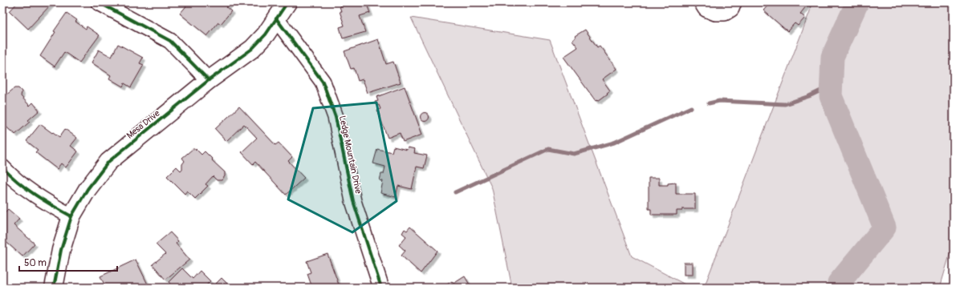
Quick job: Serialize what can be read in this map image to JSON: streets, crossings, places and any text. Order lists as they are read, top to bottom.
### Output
{
  "streets": {
    "street": ["Mesa Drive", "Ledge Mountain Drive"]
  },
  "crossings": [
    ["Mesa Drive", "Ledge Mountain Drive"]
  ],
  "scale_bar": "50 m"
}
